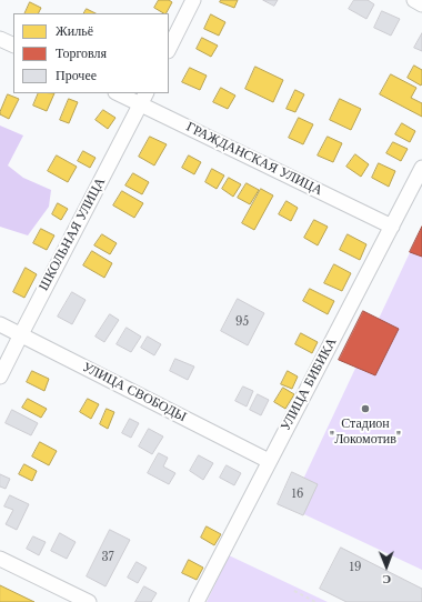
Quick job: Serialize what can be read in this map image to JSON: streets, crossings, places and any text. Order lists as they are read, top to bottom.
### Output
{
  "streets": {
    "street": [
      "ГРАЖДАНСКАЯ УЛИЦА",
      "ШКОЛЬНАЯ УЛИЦА",
      "УЛИЦА БИБИКА",
      "УЛИЦА СВОБОДЫ"
    ]
  },
  "crossings": [
    ["ГРАЖДАНСКАЯ УЛИЦА", "ШКОЛЬНАЯ УЛИЦА"],
    ["ГРАЖДАНСКАЯ УЛИЦА", "УЛИЦА БИБИКА"],
    ["ШКОЛЬНАЯ УЛИЦА", "УЛИЦА СВОБОДЫ"],
    ["УЛИЦА БИБИКА", "УЛИЦА СВОБОДЫ"]
  ],
  "places": ["Стадион \"Локомотив\""],
  "house_numbers": [
    "95",
    "16",
    "37",
    "19"
  ],
  "legend": ["Жильё", "Торговля", "Прочее"],
  "north": "bottom"
}
